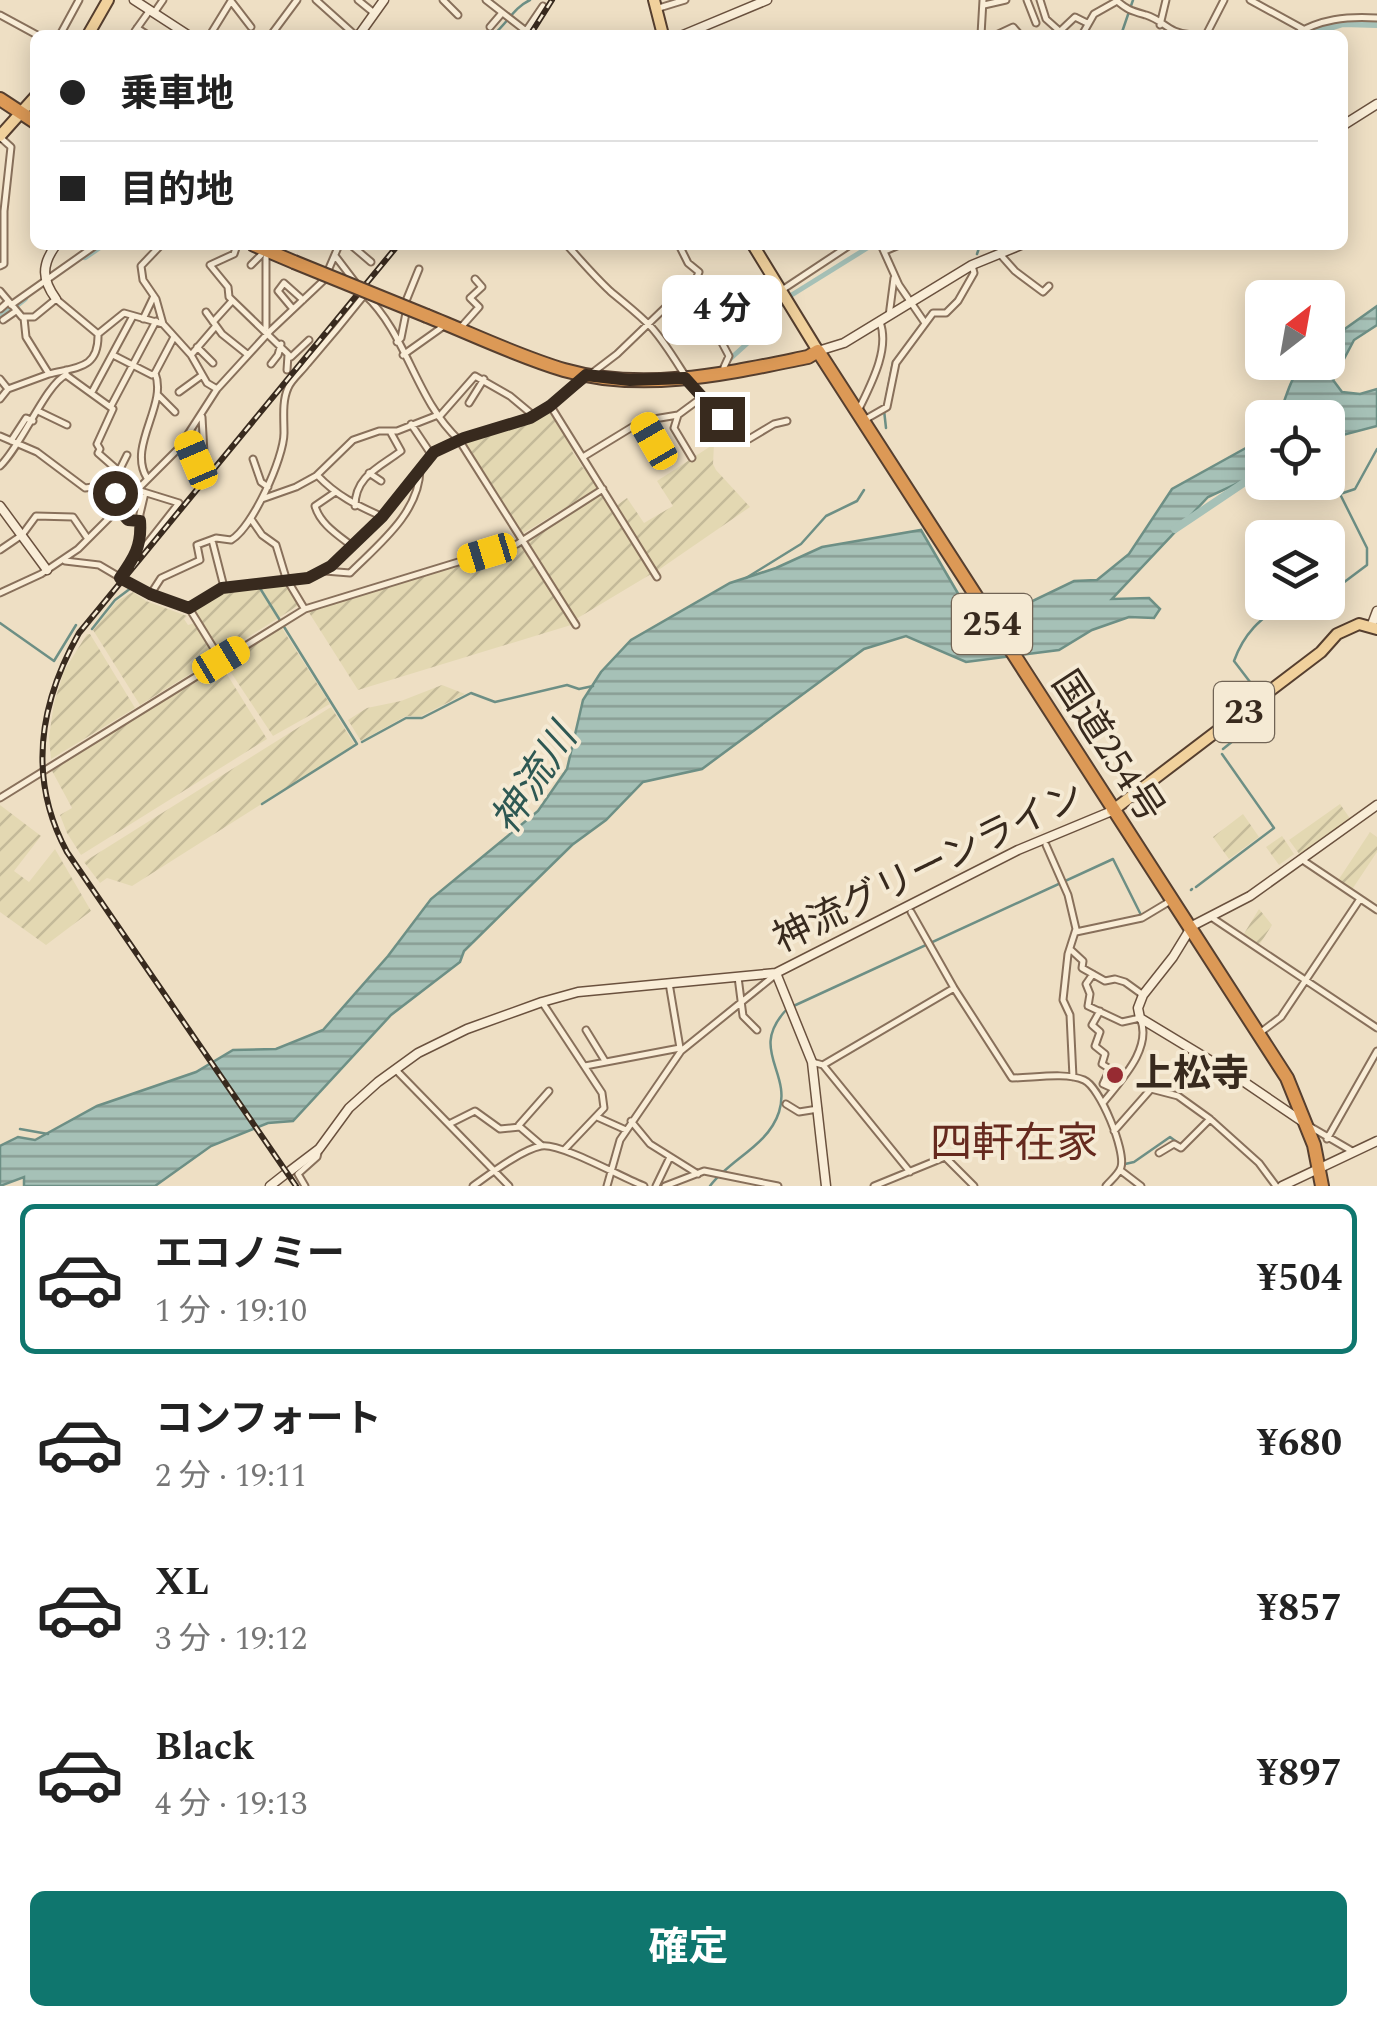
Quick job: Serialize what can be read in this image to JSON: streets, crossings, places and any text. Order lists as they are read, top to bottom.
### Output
{
  "streets": {
    "highway": ["254", "国道254号"],
    "main road": ["23"],
    "street": ["神流グリーンライン"]
  },
  "crossings": [
    ["23", "国道254号"],
    ["23", "神流グリーンライン"],
    ["国道254号", "神流グリーンライン"]
  ],
  "districts": ["四軒在家"],
  "water": ["神流川"],
  "places": ["上松寺"],
  "north": "top right",
  "page": {
    "banner": ["乗車地", "目的地"],
    "bubble": "4 分",
    "list": [
      {
        "name": "エコノミー",
        "note": "1 分 · 19:10",
        "value": "¥504"
      },
      {
        "name": "コンフォート",
        "note": "2 分 · 19:11",
        "value": "¥680"
      },
      {
        "name": "XL",
        "note": "3 分 · 19:12",
        "value": "¥857"
      },
      {
        "name": "Black",
        "note": "4 分 · 19:13",
        "value": "¥897"
      }
    ],
    "buttons": "確定"
  }
}
